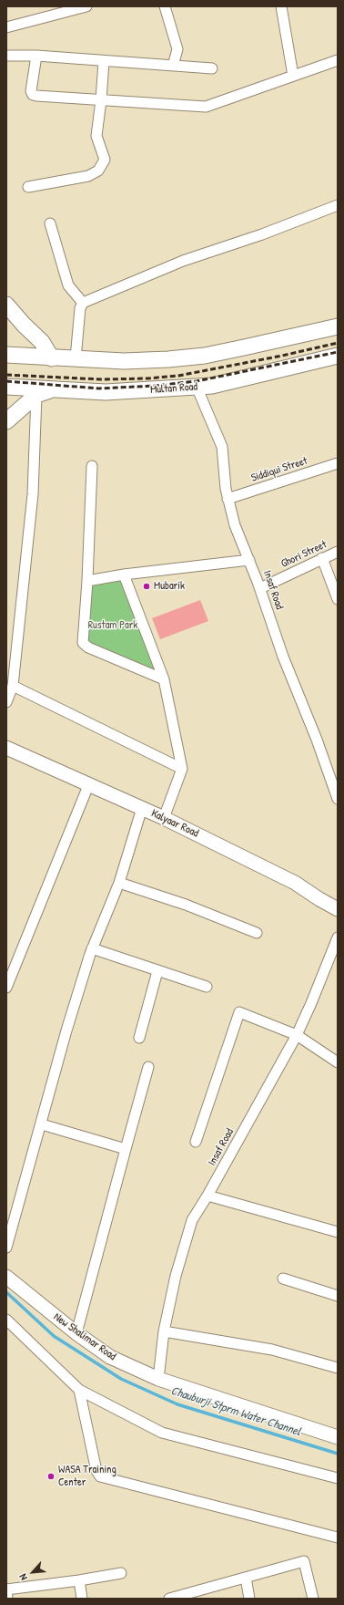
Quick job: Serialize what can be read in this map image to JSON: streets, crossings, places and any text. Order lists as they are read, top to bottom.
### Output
{
  "streets": {
    "main road": ["Multan Road"],
    "street": [
      "Siddiqui Street",
      "Ghori Street",
      "Insaf Road",
      "Kalyaar Road",
      "New Shalimar Road"
    ]
  },
  "crossings": [
    ["Multan Road", "Insaf Road"],
    ["Siddiqui Street", "Insaf Road"],
    ["Ghori Street", "Insaf Road"],
    ["Insaf Road", "New Shalimar Road"]
  ],
  "water": ["Chauburji Stprm Water Channel"],
  "parks": ["Rustam Park"],
  "places": ["Mubarik", "WASA Training Center"],
  "north": "bottom left"
}
